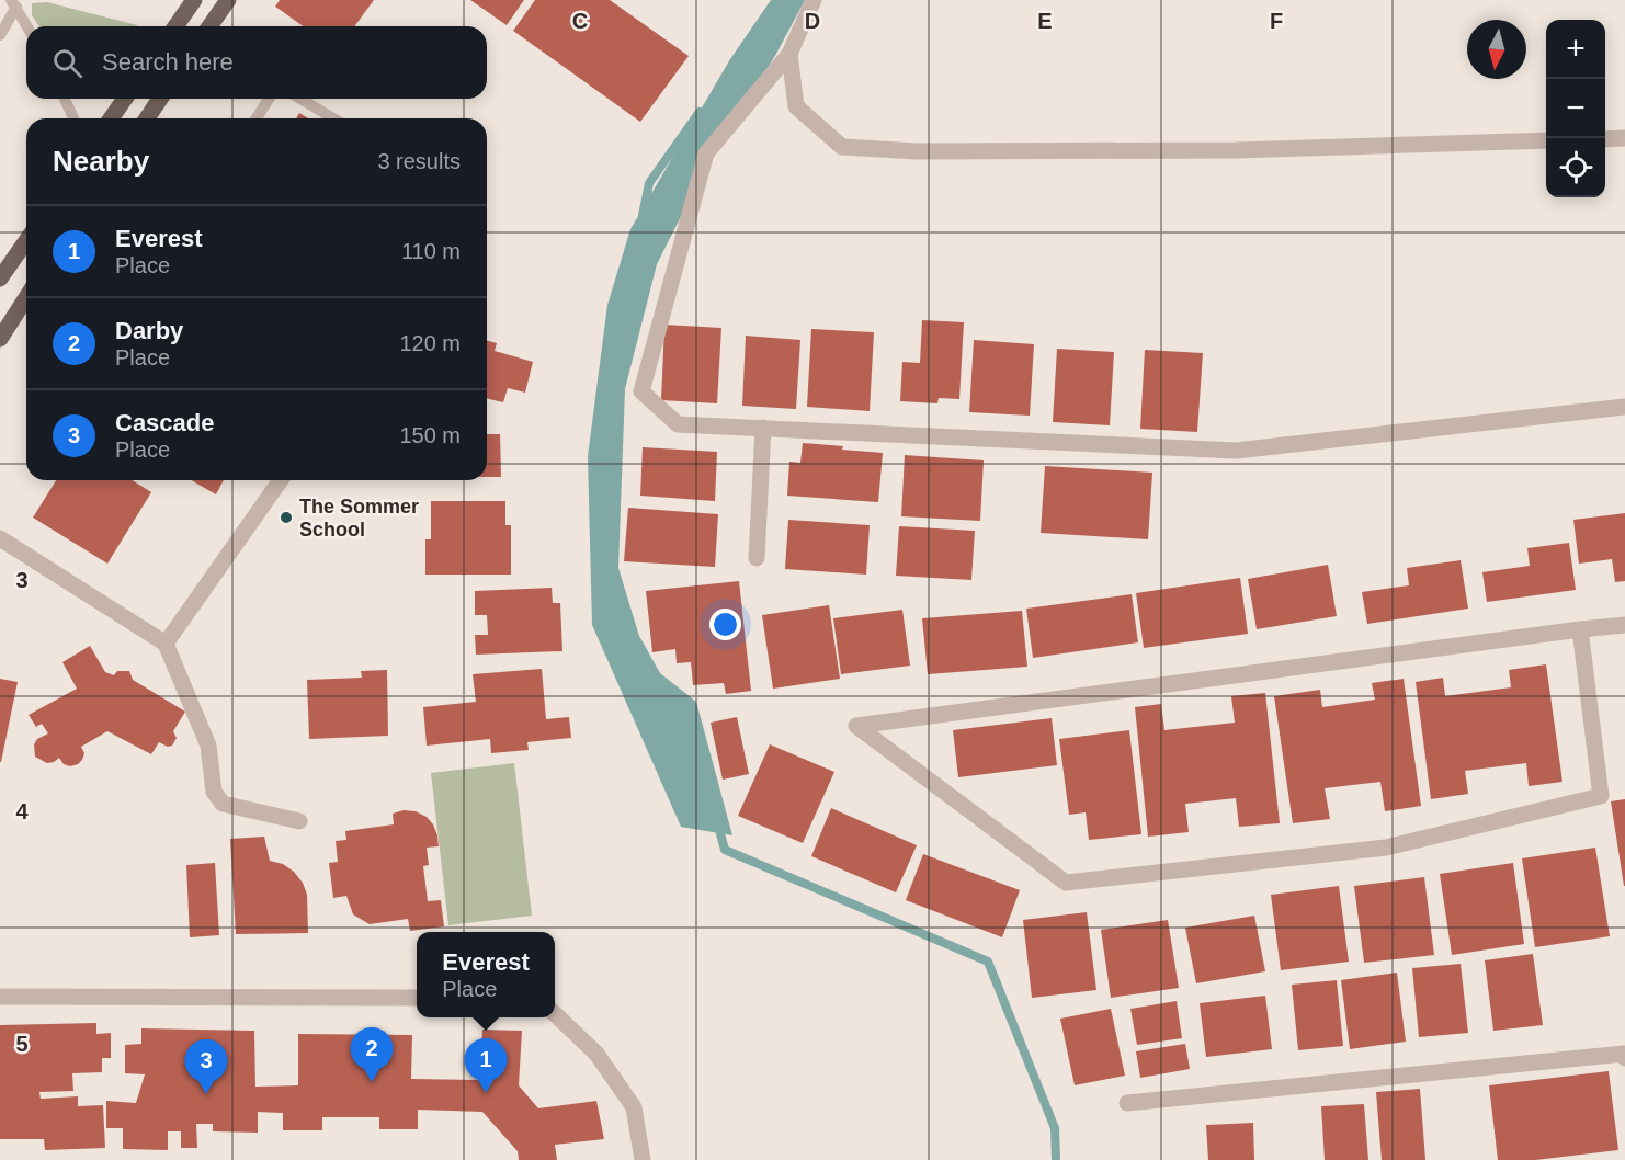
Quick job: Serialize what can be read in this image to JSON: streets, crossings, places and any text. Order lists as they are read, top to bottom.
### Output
{
  "places": ["The Sommer School"],
  "north": "bottom",
  "page": {
    "map_buttons": ["+", "−"],
    "search": "Search here",
    "heading": ["Nearby", "3 results"],
    "list": [
      {
        "mark": "1",
        "name": "Everest",
        "note": "Place",
        "value": "110 m"
      },
      {
        "mark": "2",
        "name": "Darby",
        "note": "Place",
        "value": "120 m"
      },
      {
        "mark": "3",
        "name": "Cascade",
        "note": "Place",
        "value": "150 m"
      }
    ],
    "popup": ["Everest", "Place"],
    "pins": ["2", "1", "3"]
  },
  "grid": {
    "columns": [
      "C",
      "D",
      "E",
      "F"
    ],
    "rows": ["3", "4", "5"]
  }
}
